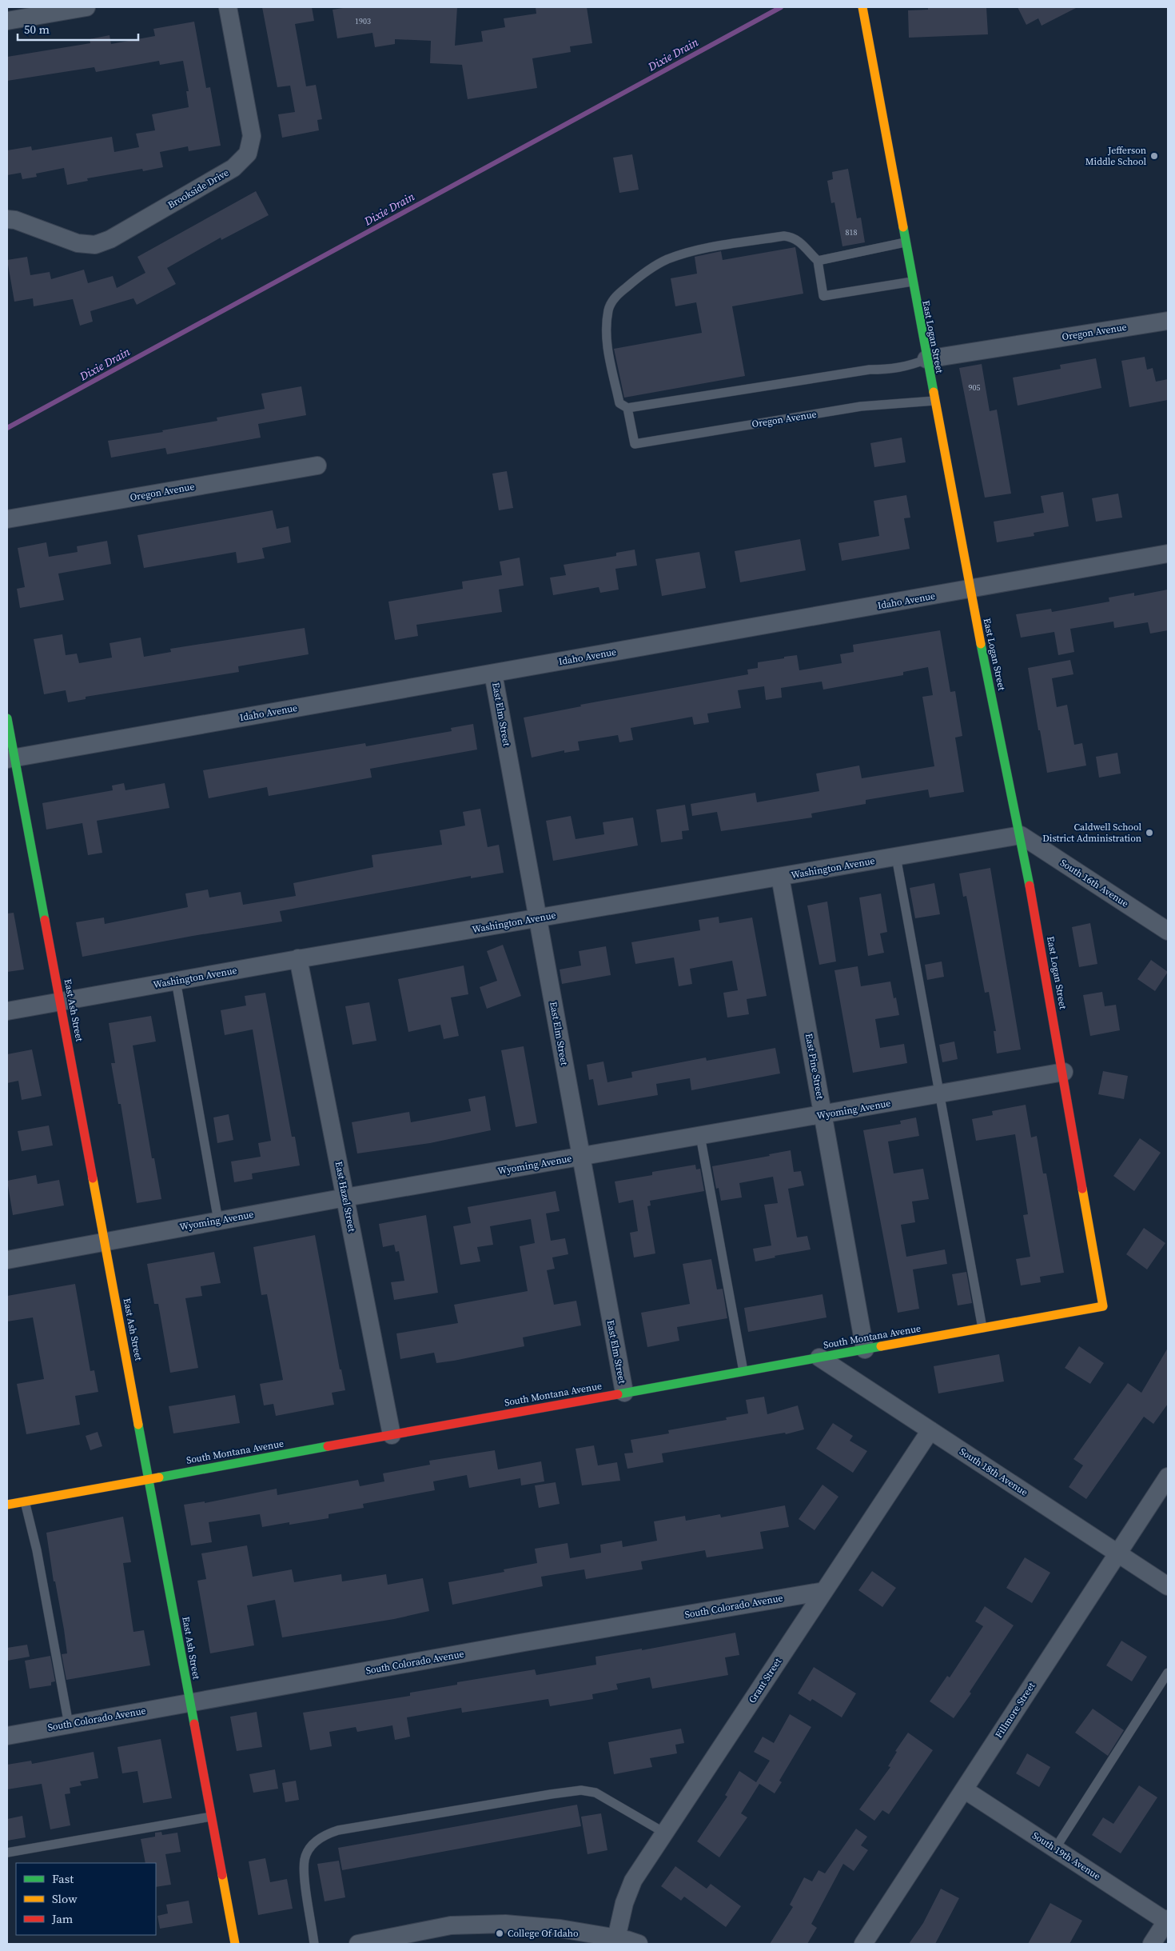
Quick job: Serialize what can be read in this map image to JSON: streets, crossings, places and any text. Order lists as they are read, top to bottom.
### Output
{
  "streets": {
    "street": [
      "Brookside Drive",
      "Oregon Avenue",
      "East Logan Street",
      "Idaho Avenue",
      "East Elm Street",
      "Washington Avenue",
      "South 16th Avenue",
      "East Ash Street",
      "East Pine Street",
      "Wyoming Avenue",
      "East Hazel Street",
      "South Montana Avenue",
      "South 18th Avenue",
      "South Colorado Avenue",
      "Grant Street",
      "Fillmore Street",
      "South 19th Avenue"
    ]
  },
  "crossings": [
    ["Oregon Avenue", "East Logan Street"],
    ["East Logan Street", "Idaho Avenue"],
    ["East Logan Street", "Washington Avenue"],
    ["East Logan Street", "South 16th Avenue"],
    ["East Logan Street", "Wyoming Avenue"],
    ["East Logan Street", "South Montana Avenue"],
    ["Idaho Avenue", "East Elm Street"],
    ["Idaho Avenue", "East Ash Street"],
    ["East Elm Street", "Washington Avenue"],
    ["East Elm Street", "Wyoming Avenue"],
    ["East Elm Street", "South Montana Avenue"],
    ["Washington Avenue", "South 16th Avenue"],
    ["Washington Avenue", "East Ash Street"],
    ["Washington Avenue", "East Pine Street"],
    ["Washington Avenue", "East Hazel Street"],
    ["East Ash Street", "Wyoming Avenue"],
    ["East Ash Street", "South Montana Avenue"],
    ["East Ash Street", "South Colorado Avenue"],
    ["East Pine Street", "Wyoming Avenue"],
    ["East Pine Street", "South Montana Avenue"],
    ["Wyoming Avenue", "East Hazel Street"],
    ["East Hazel Street", "South Montana Avenue"],
    ["South Montana Avenue", "South 18th Avenue"],
    ["South 18th Avenue", "Grant Street"],
    ["South 18th Avenue", "Fillmore Street"],
    ["South Colorado Avenue", "Grant Street"],
    ["Fillmore Street", "South 19th Avenue"]
  ],
  "water": ["Dixie Drain"],
  "places": ["Jefferson Middle School", "Caldwell School District Administration", "College Of Idaho"],
  "house_numbers": ["1903", "818", "905"],
  "legend": ["Fast", "Slow", "Jam"],
  "scale_bar": "50 m"
}
